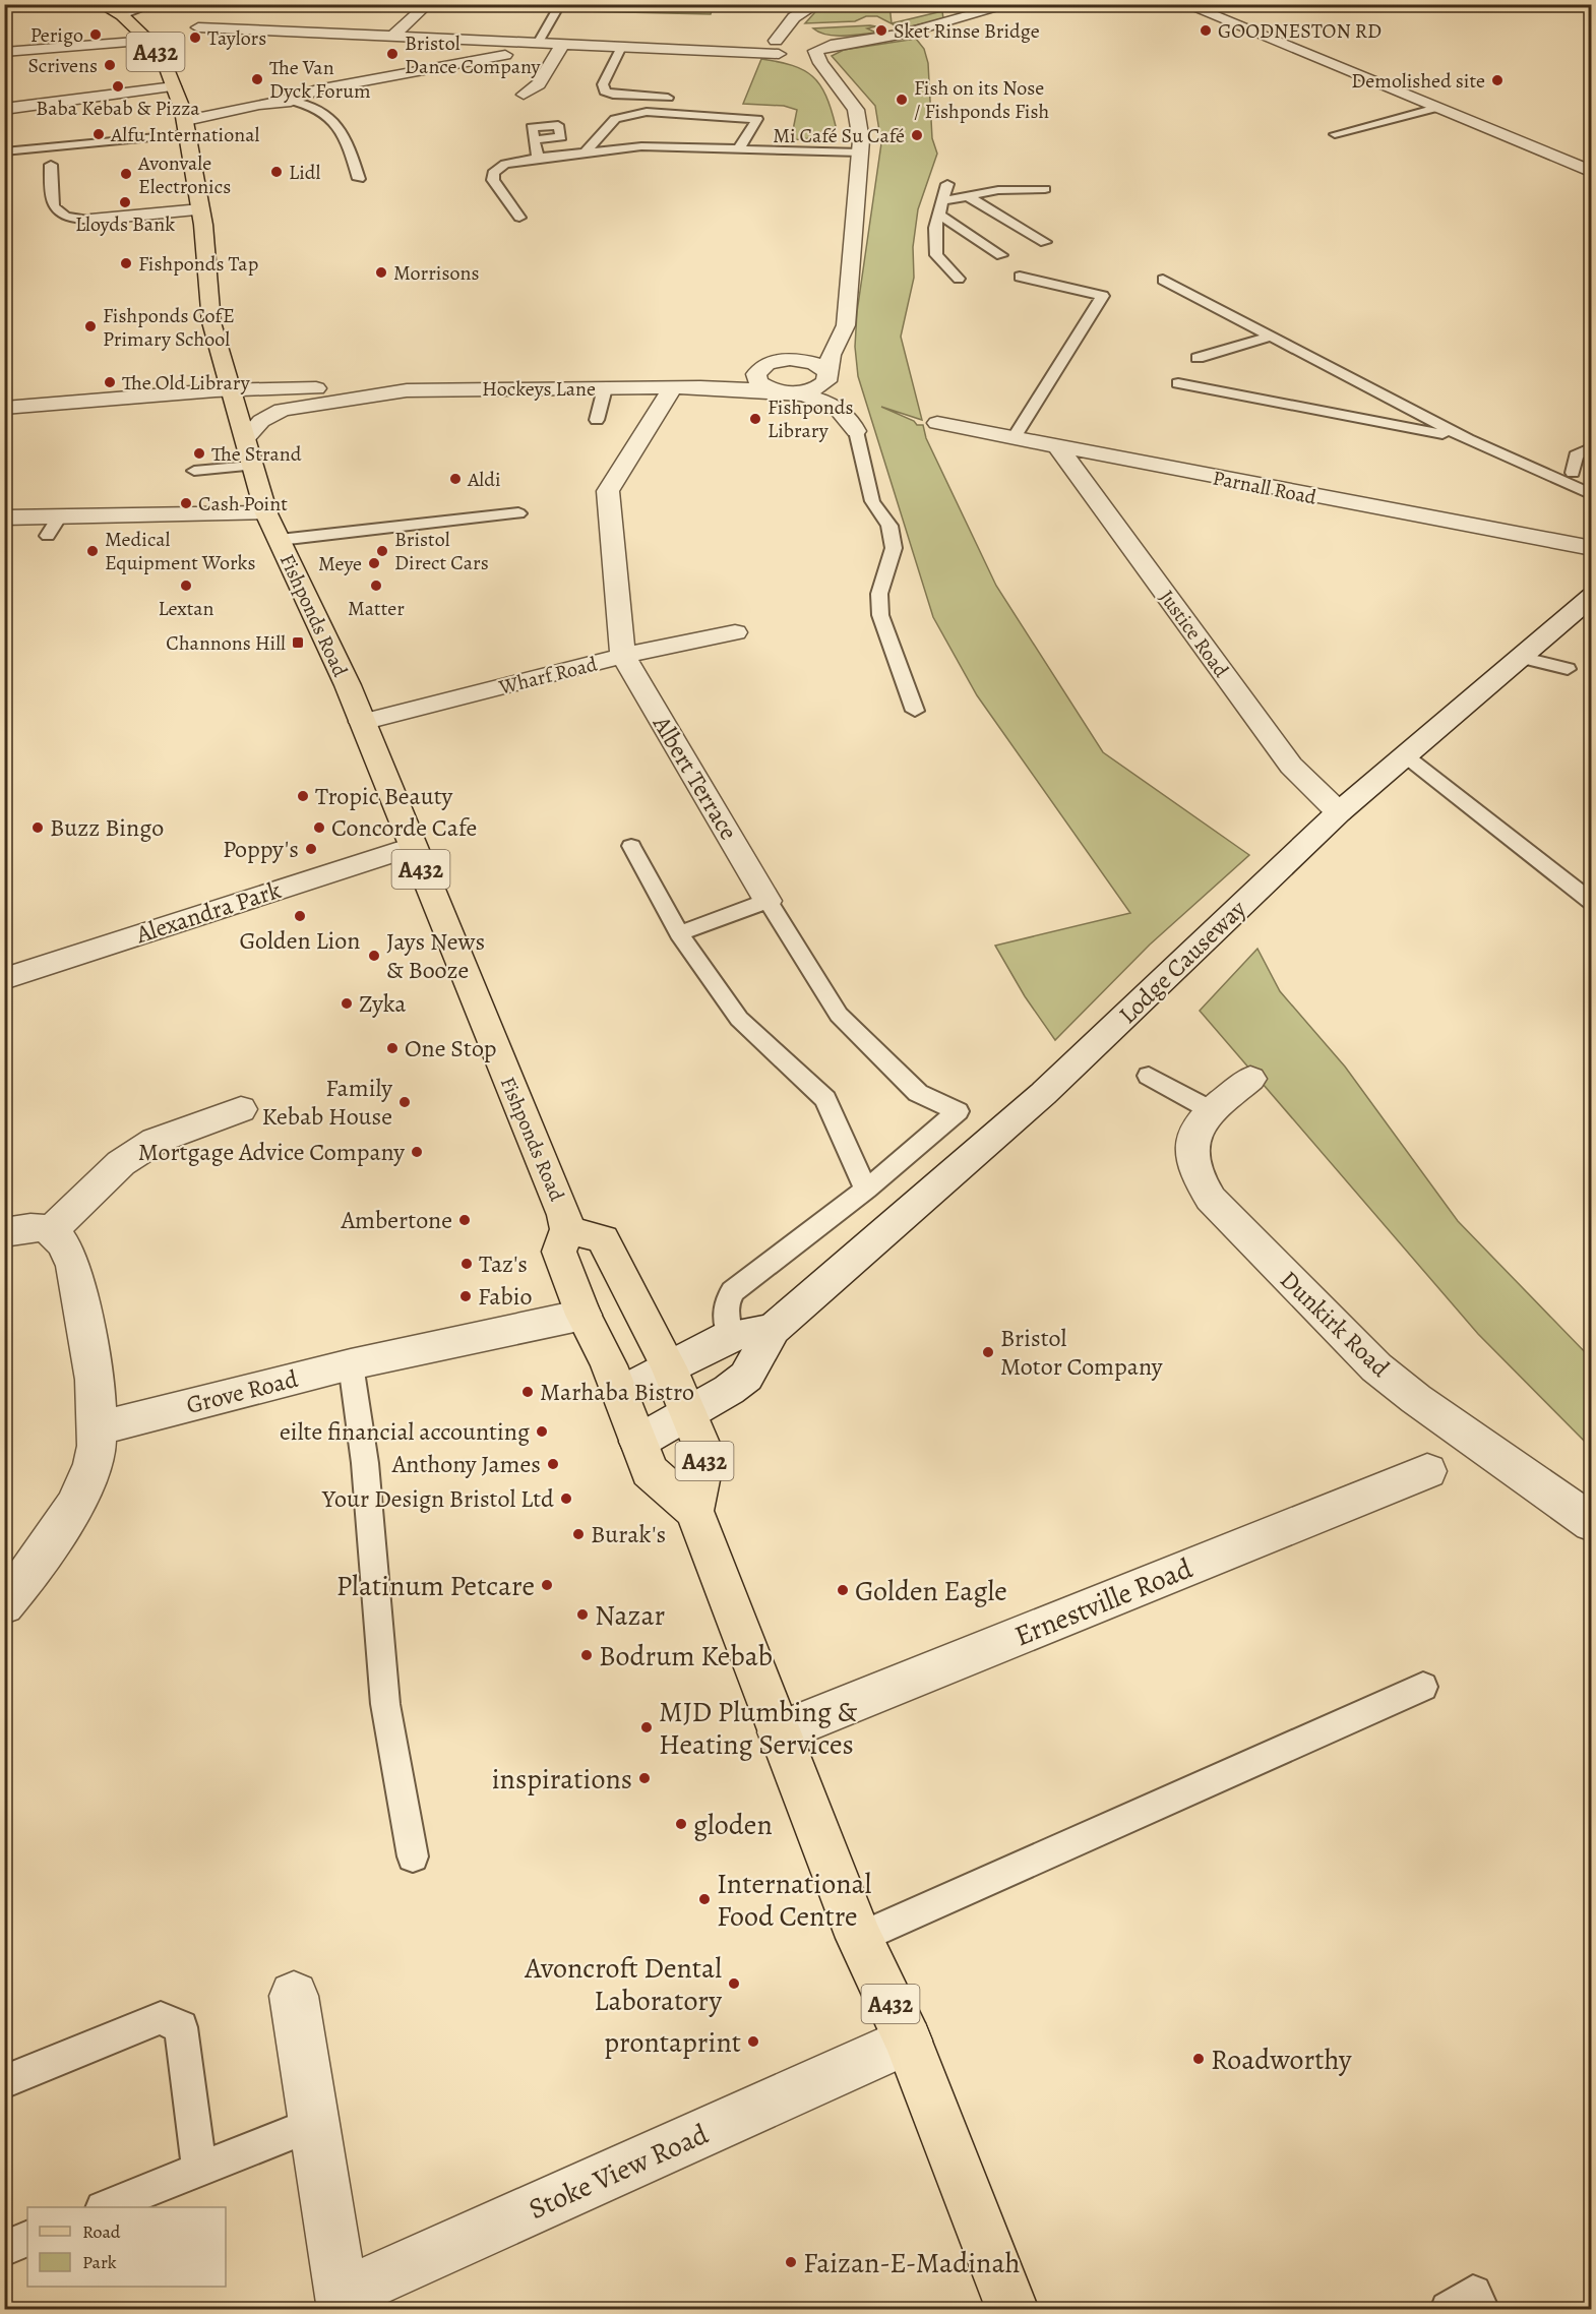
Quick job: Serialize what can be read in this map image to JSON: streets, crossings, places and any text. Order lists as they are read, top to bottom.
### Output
{
  "streets": {
    "main road": ["A432", "Fishponds Road"],
    "street": [
      "Hockeys Lane",
      "Parnall Road",
      "Justice Road",
      "Wharf Road",
      "Albert Terrace",
      "Alexandra Park",
      "Lodge Causeway",
      "Dunkirk Road",
      "Grove Road",
      "Ernestville Road",
      "Stoke View Road"
    ]
  },
  "crossings": [
    ["Hockeys Lane", "Fishponds Road"],
    ["Parnall Road", "Justice Road"],
    ["Fishponds Road", "Wharf Road"],
    ["Fishponds Road", "Alexandra Park"],
    ["Fishponds Road", "Lodge Causeway"],
    ["Fishponds Road", "Grove Road"],
    ["Fishponds Road", "Ernestville Road"],
    ["Fishponds Road", "Stoke View Road"],
    ["Justice Road", "Lodge Causeway"],
    ["Wharf Road", "Albert Terrace"]
  ],
  "places": {
    "other": [
      "Sket Rinse Bridge",
      "GOODNESTON RD",
      "Perigo",
      "Taylors",
      "Bristol Dance Company",
      "Scrivens",
      "The Van Dyck Forum",
      "Demolished site",
      "Baba Kebab & Pizza",
      "Fish on its Nose / Fishponds Fish",
      "Alfu International",
      "Mi Café Su Café",
      "Lidl",
      "Avonvale Electronics",
      "Lloyds Bank",
      "Fishponds Tap",
      "Morrisons",
      "Fishponds CofE Primary School",
      "The Old Library",
      "Fishponds Library",
      "The Strand",
      "Aldi",
      "Cash Point",
      "Medical Equipment Works",
      "Bristol Direct Cars",
      "Meye",
      "Lextan",
      "Matter",
      "Tropic Beauty",
      "Buzz Bingo",
      "Concorde Cafe",
      "Poppy's",
      "Golden Lion",
      "Jays News & Booze",
      "Zyka",
      "One Stop",
      "Family Kebab House",
      "Mortgage Advice Company",
      "Ambertone",
      "Taz's",
      "Fabio",
      "Bristol Motor Company",
      "Marhaba Bistro",
      "eilte financial accounting",
      "Anthony James",
      "Your Design Bristol Ltd",
      "Burak's",
      "Platinum Petcare",
      "Golden Eagle",
      "Nazar",
      "Bodrum Kebab",
      "MJD Plumbing & Heating Services",
      "inspirations",
      "gloden",
      "International Food Centre",
      "Avoncroft Dental Laboratory",
      "prontaprint",
      "Roadworthy",
      "Faizan-E-Madinah"
    ],
    "transit": ["Channons Hill"]
  },
  "legend": ["Road", "Park"]
}
